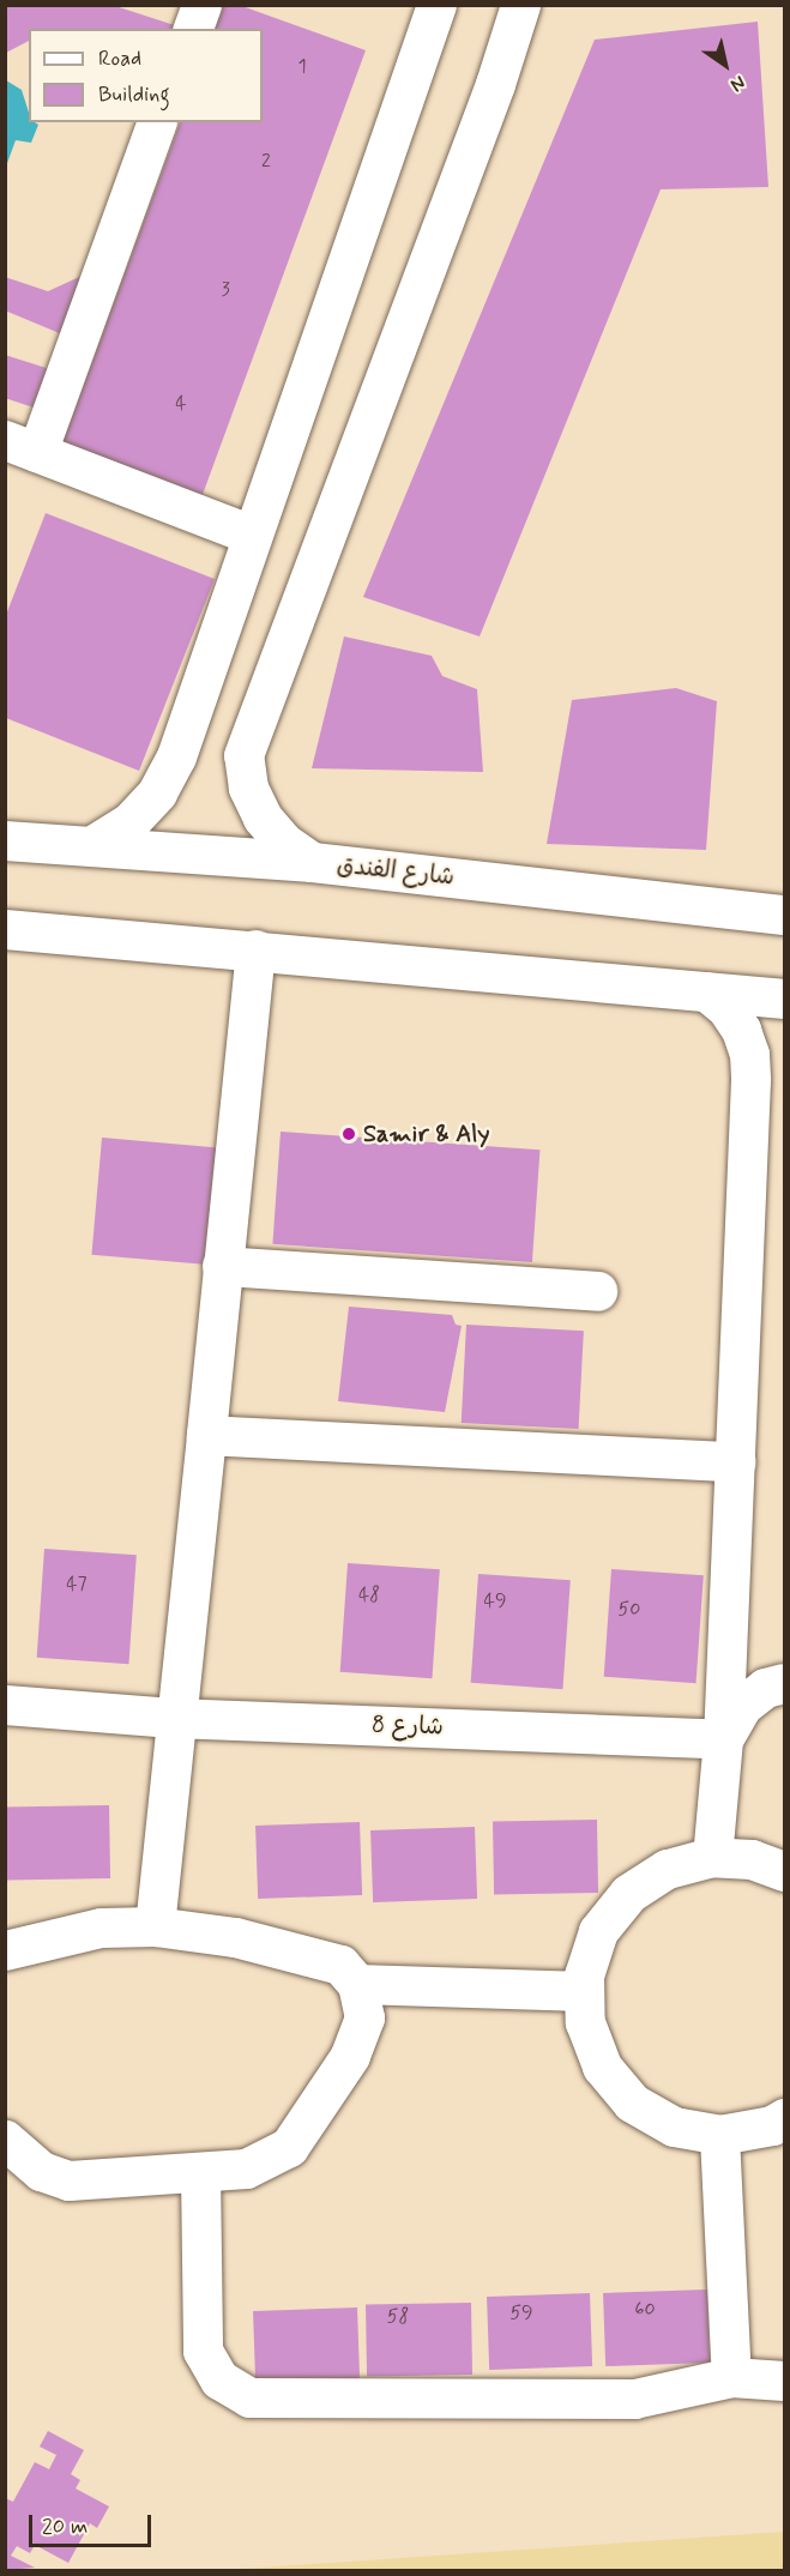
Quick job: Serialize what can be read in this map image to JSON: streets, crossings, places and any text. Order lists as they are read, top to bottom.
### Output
{
  "streets": {
    "street": ["شارع الفندق", "شارع 8"]
  },
  "places": ["Samir & Aly"],
  "house_numbers": [
    "1",
    "2",
    "3",
    "4",
    "47",
    "48",
    "49",
    "50",
    "60",
    "59",
    "58"
  ],
  "legend": ["Road", "Building"],
  "scale_bar": "20 m",
  "north": "bottom right"
}
